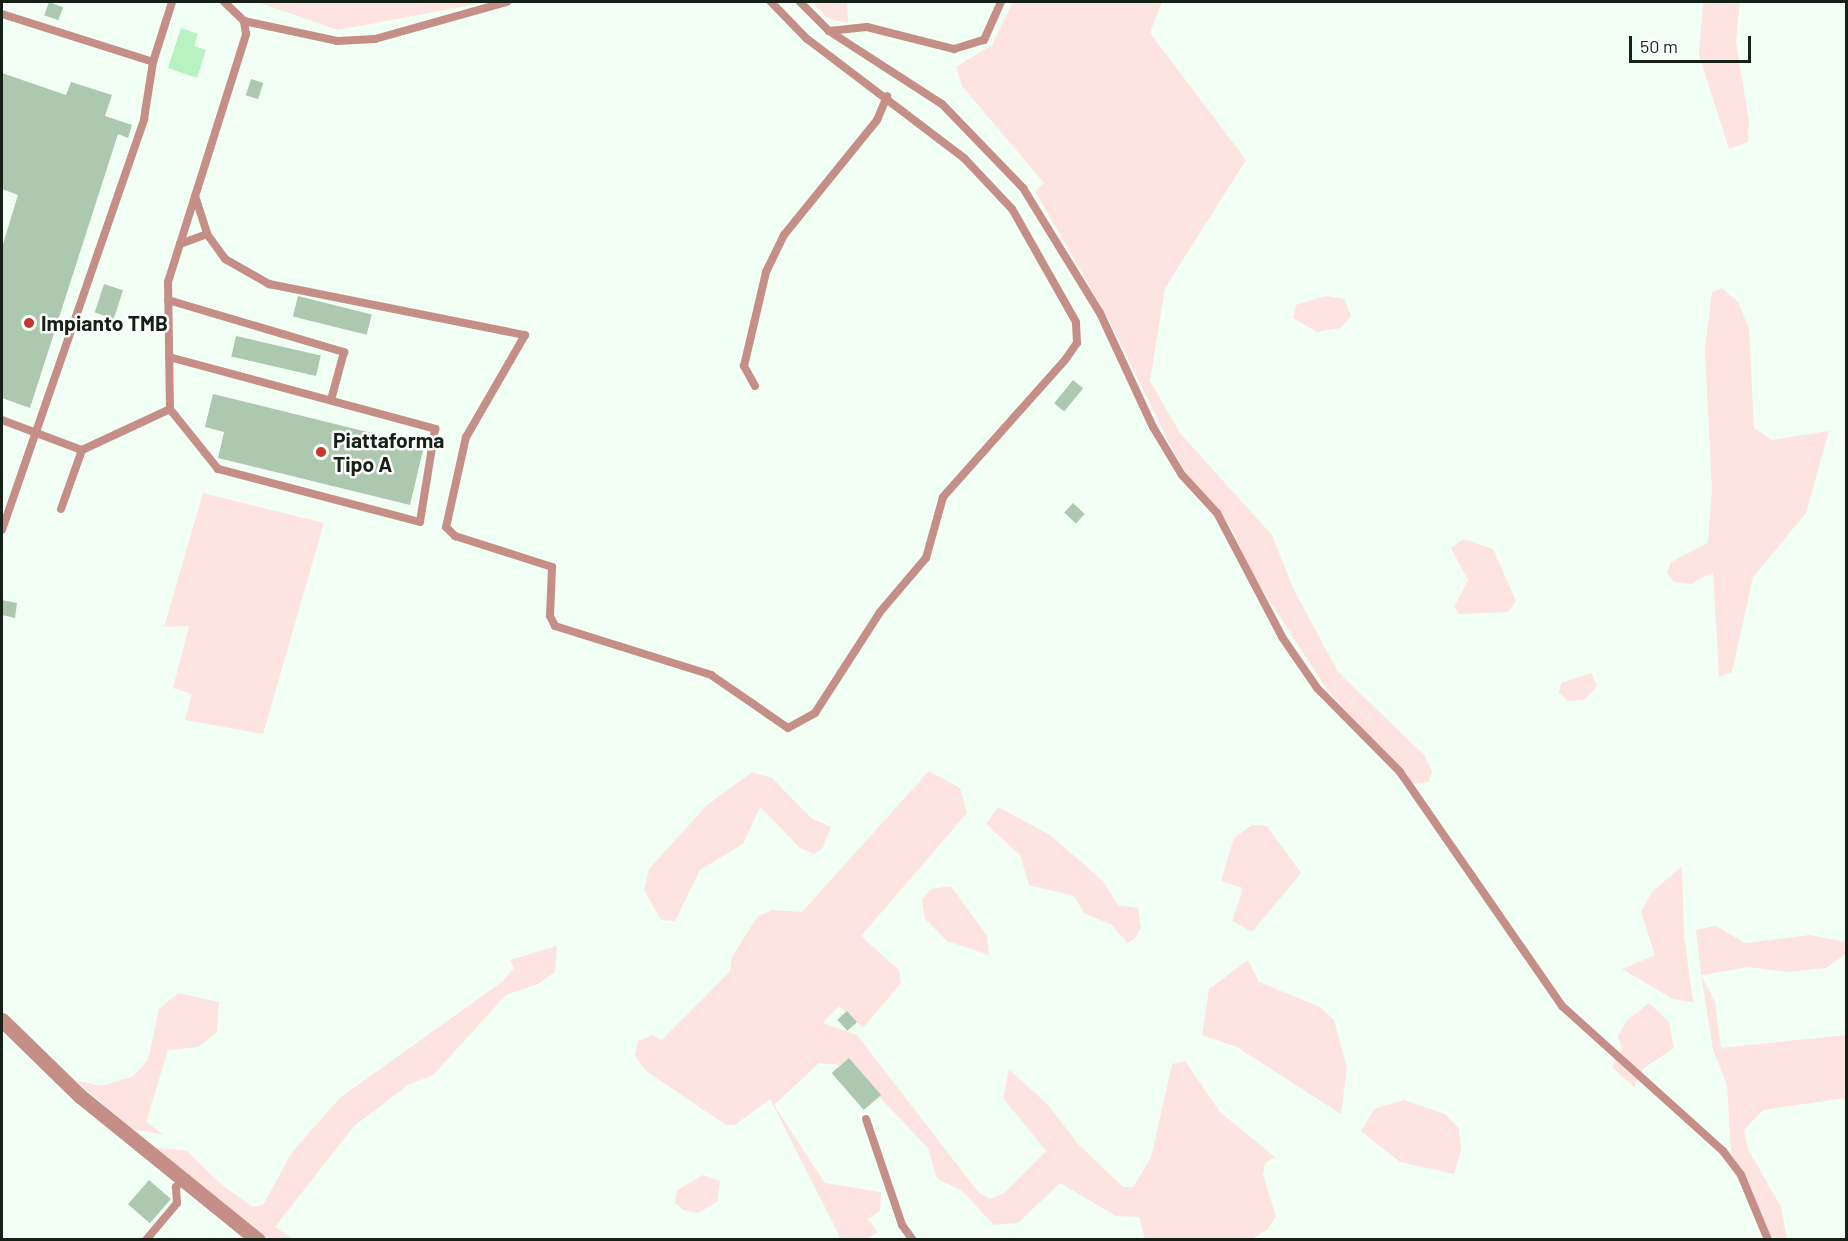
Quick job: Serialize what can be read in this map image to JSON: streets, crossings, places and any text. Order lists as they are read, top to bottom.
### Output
{
  "places": ["Impianto TMB", "Piattaforma Tipo A"],
  "scale_bar": "50 m"
}
